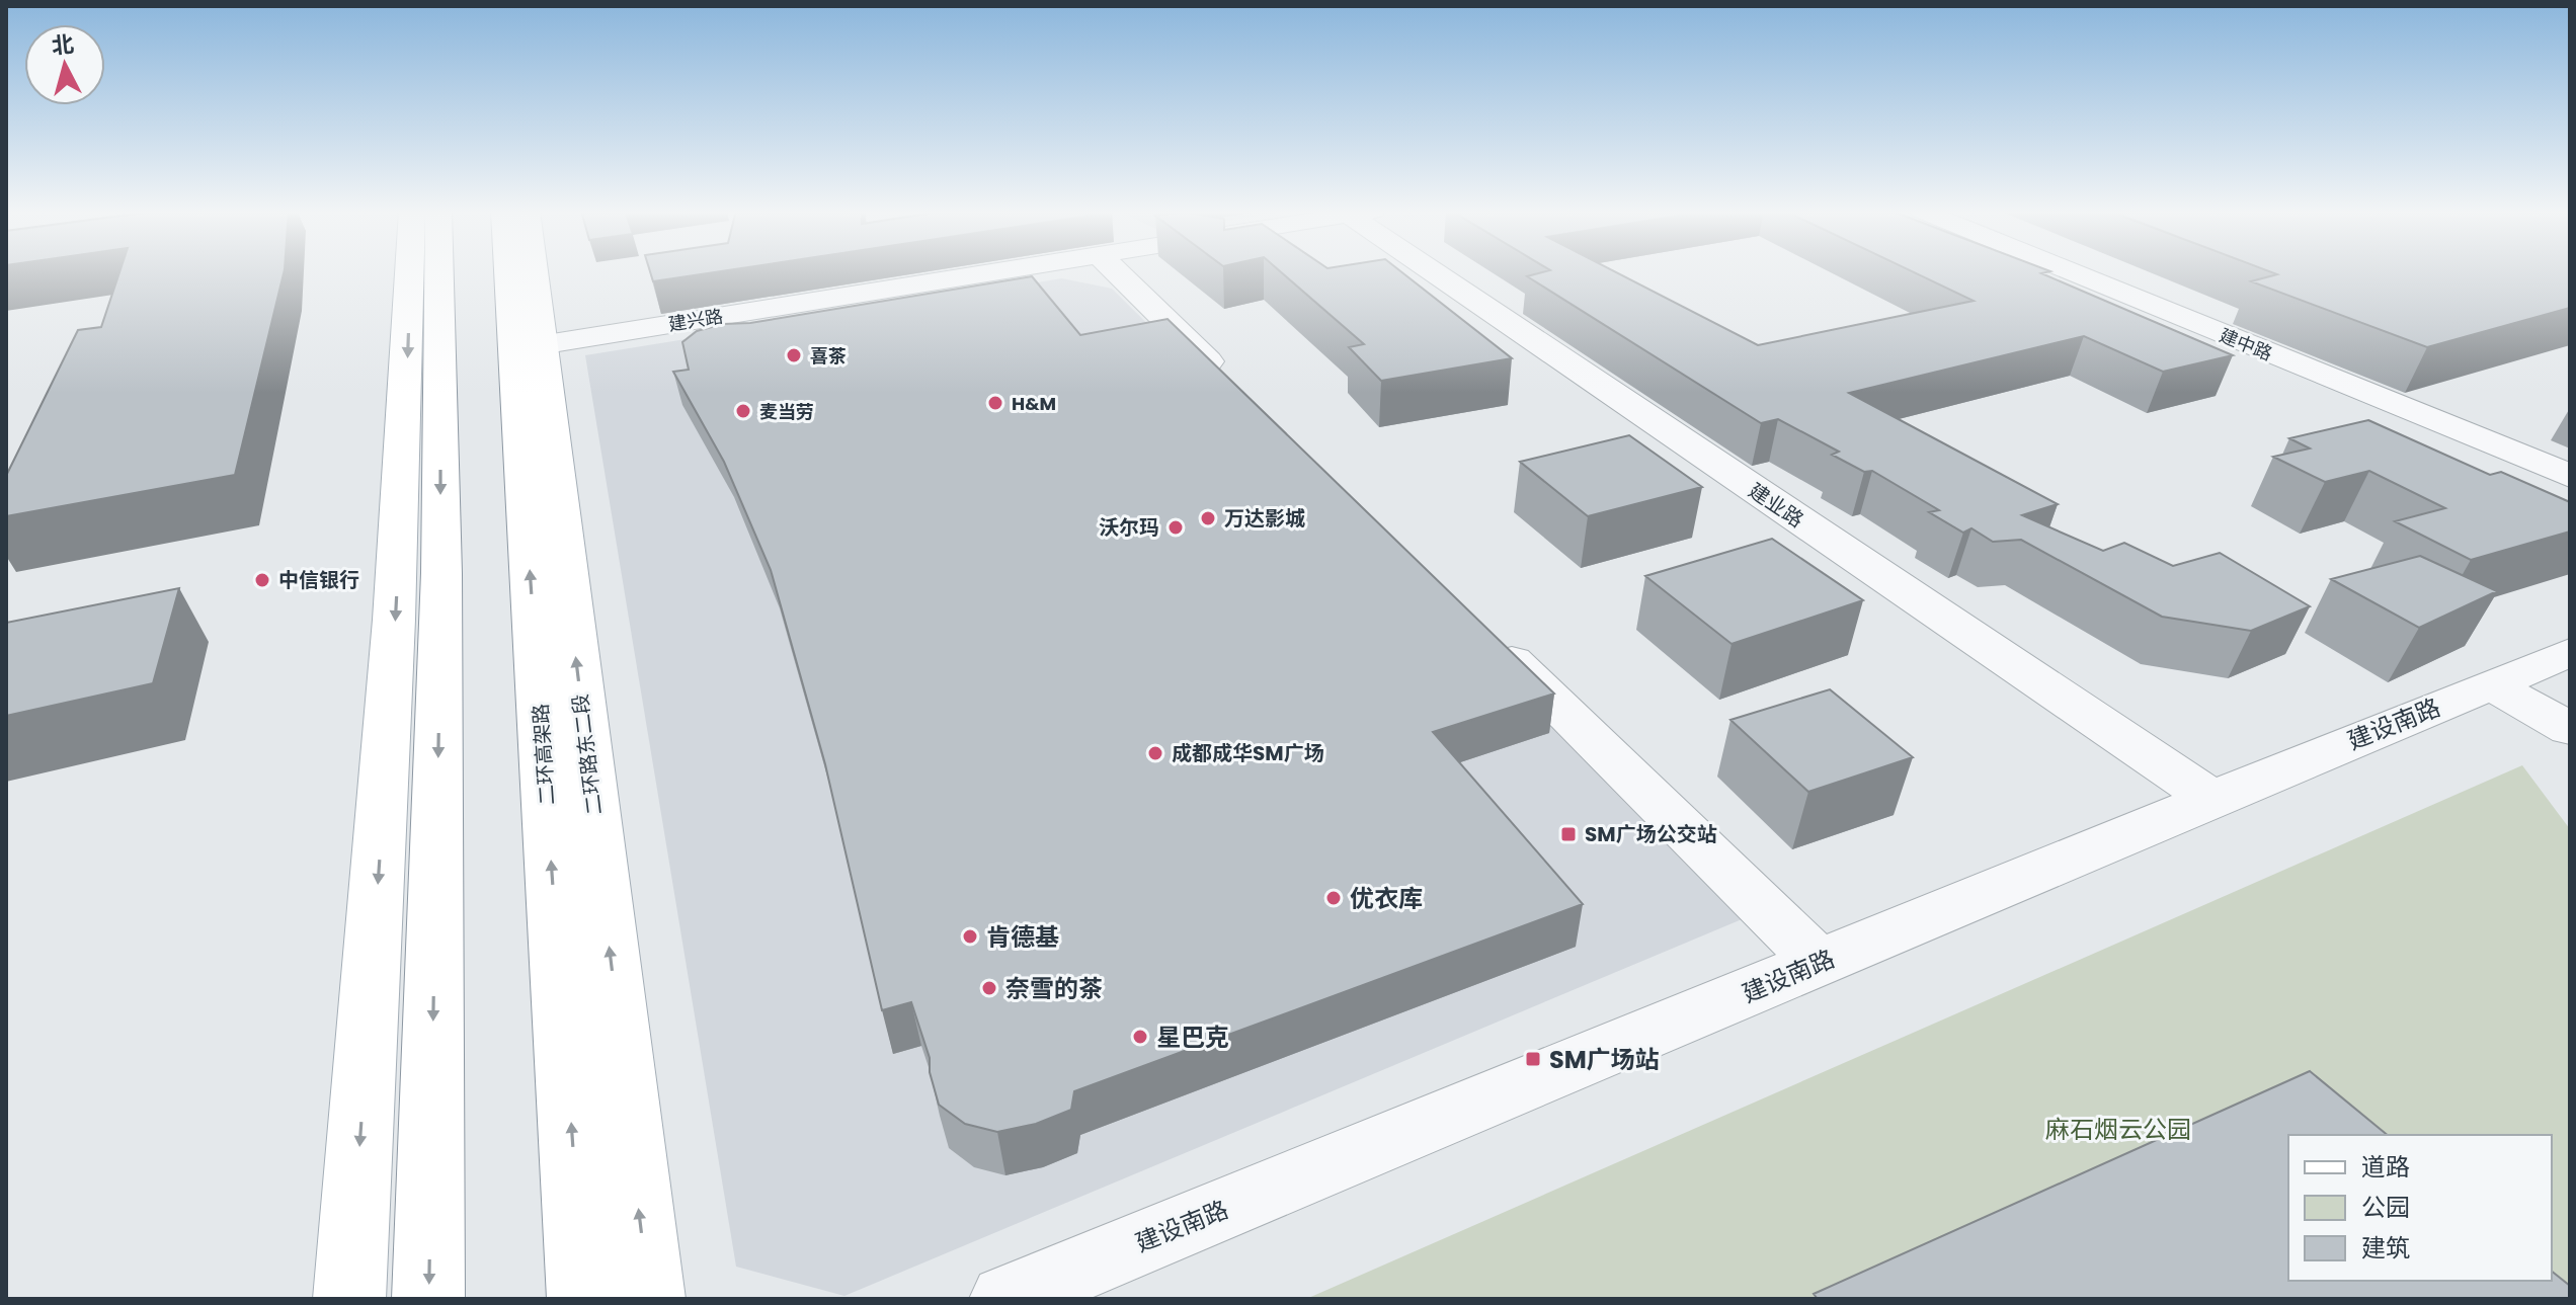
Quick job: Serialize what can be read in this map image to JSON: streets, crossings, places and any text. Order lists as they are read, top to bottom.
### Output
{
  "streets": {
    "main road": ["二环高架路", "二环路东二段"],
    "street": [
      "建兴路",
      "建中路",
      "建业路",
      "建设南路"
    ]
  },
  "crossings": [
    ["建兴路", "二环路东二段"],
    ["建业路", "建设南路"]
  ],
  "parks": ["麻石烟云公园"],
  "places": {
    "other": [
      "喜茶",
      "H&M",
      "麦当劳",
      "万达影城",
      "沃尔玛",
      "中信银行",
      "成都成华SM广场",
      "优衣库",
      "肯德基",
      "奈雪的茶",
      "星巴克"
    ],
    "transit": ["SM广场公交站", "SM广场站"]
  },
  "legend": ["道路", "公园", "建筑"],
  "north": "top"
}
